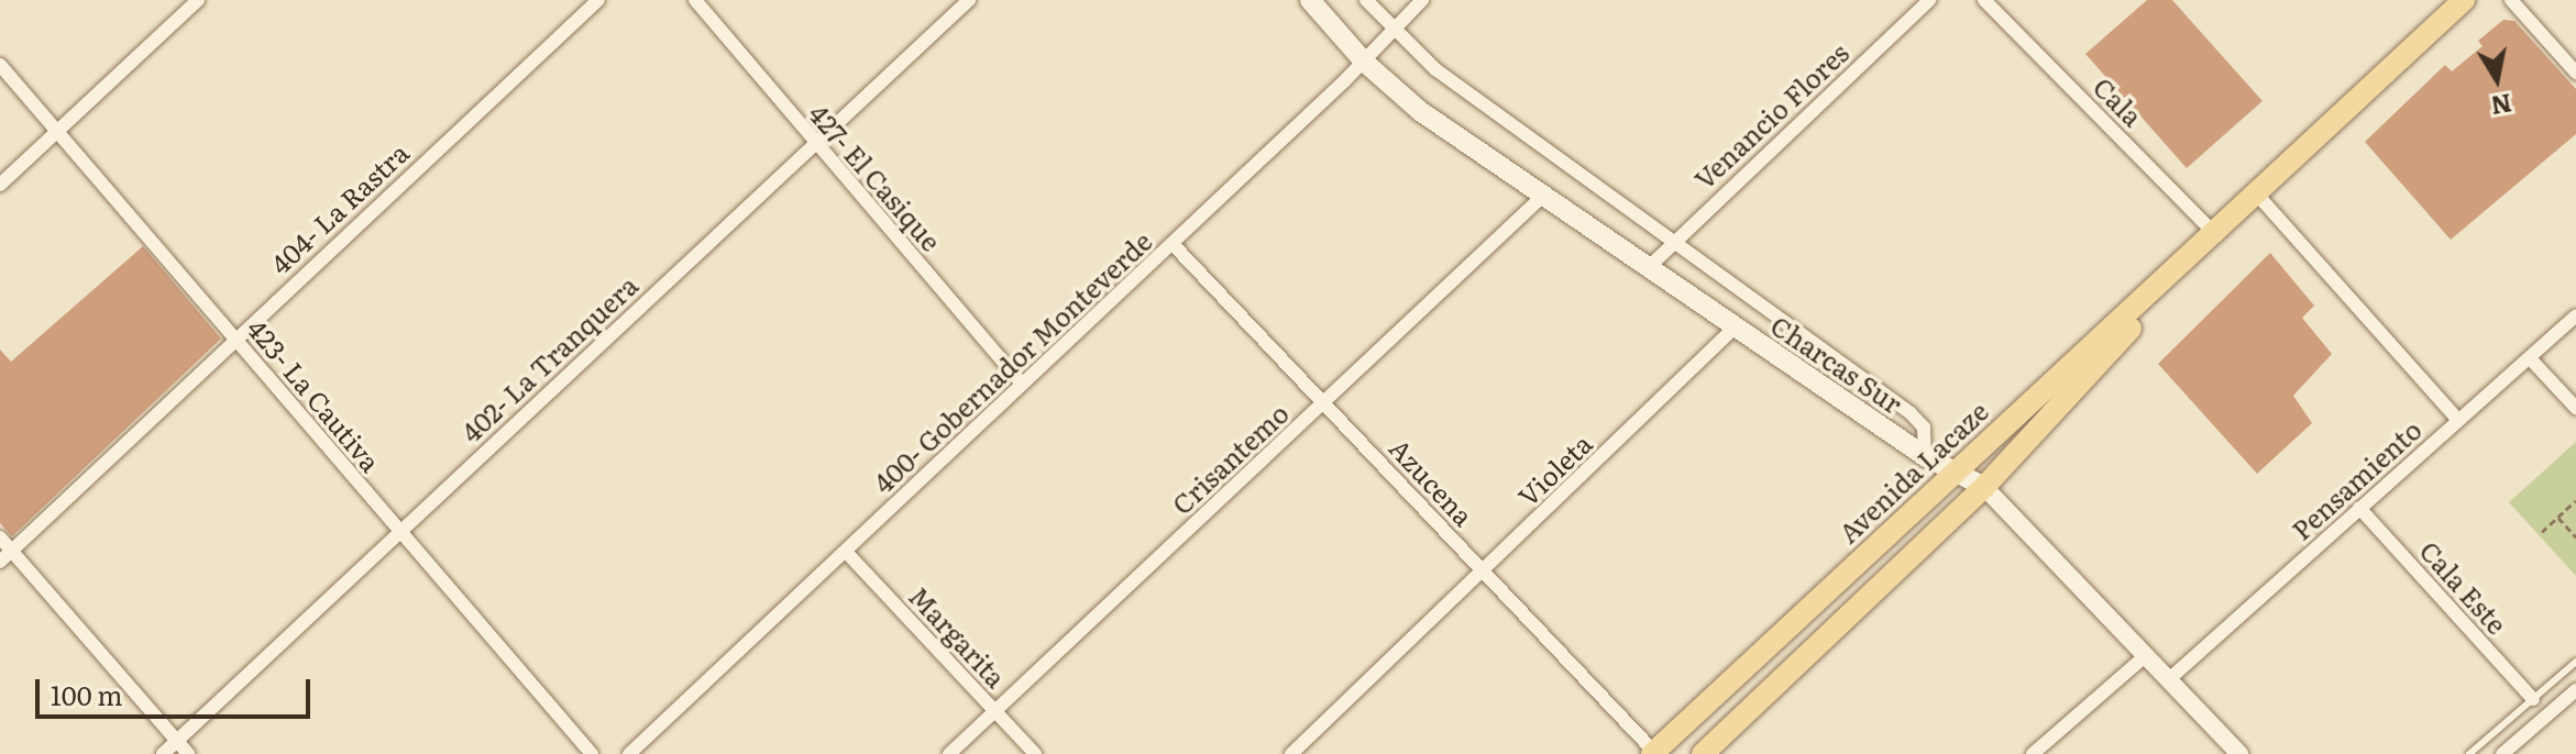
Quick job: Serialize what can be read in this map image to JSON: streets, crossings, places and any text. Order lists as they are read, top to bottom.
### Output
{
  "streets": {
    "main road": ["Charcas Sur", "Avenida Lacaze"],
    "street": [
      "Cala",
      "Venancio Flores",
      "427- El Casique",
      "404- La Rastra",
      "402- La Tranquera",
      "400- Gobernador Monteverde",
      "423- La Cautiva",
      "Crisantemo",
      "Violeta",
      "Pensamiento",
      "Azucena",
      "Cala Este",
      "Margarita"
    ]
  },
  "crossings": [
    ["Cala", "Avenida Lacaze"],
    ["Venancio Flores", "Charcas Sur"],
    ["427- El Casique", "402- La Tranquera"],
    ["427- El Casique", "400- Gobernador Monteverde"],
    ["404- La Rastra", "423- La Cautiva"],
    ["402- La Tranquera", "423- La Cautiva"],
    ["400- Gobernador Monteverde", "Charcas Sur"],
    ["400- Gobernador Monteverde", "Azucena"],
    ["400- Gobernador Monteverde", "Margarita"],
    ["Charcas Sur", "Crisantemo"],
    ["Charcas Sur", "Violeta"],
    ["Charcas Sur", "Avenida Lacaze"],
    ["Charcas Sur", "Pensamiento"],
    ["Crisantemo", "Azucena"],
    ["Crisantemo", "Margarita"],
    ["Violeta", "Azucena"],
    ["Avenida Lacaze", "Azucena"],
    ["Pensamiento", "Cala Este"]
  ],
  "scale_bar": "100 m",
  "north": "bottom"
}
